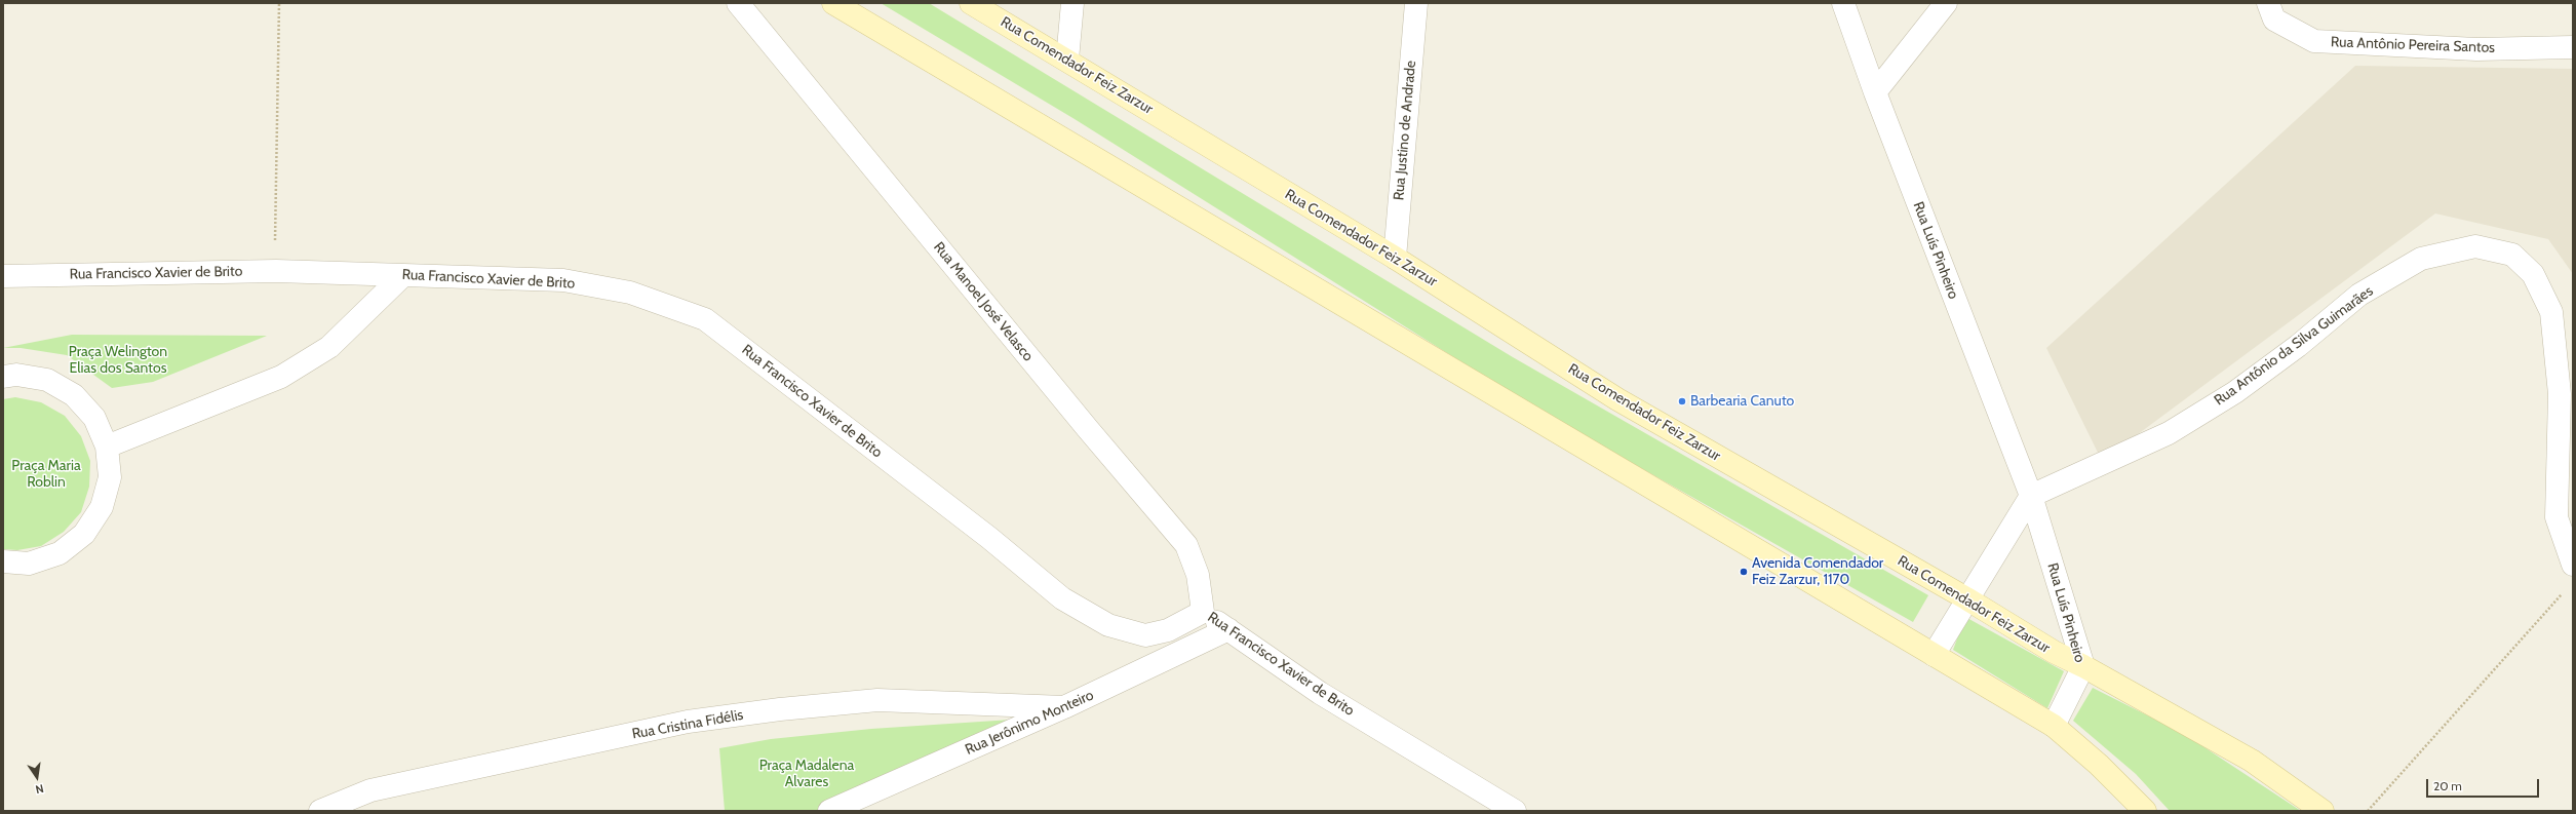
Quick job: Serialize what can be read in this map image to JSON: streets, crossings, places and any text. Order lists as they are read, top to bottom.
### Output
{
  "streets": {
    "main road": ["Rua Comendador Feiz Zarzur"],
    "street": [
      "Rua Antônio Pereira Santos",
      "Rua Justino de Andrade",
      "Rua Luís Pinheiro",
      "Rua Francisco Xavier de Brito",
      "Rua Manoel José Velasco",
      "Rua Antônio da Silva Guimarães",
      "Rua Jerônimo Monteiro",
      "Rua Cristina Fidélis"
    ]
  },
  "crossings": [
    ["Rua Comendador Feiz Zarzur", "Rua Justino de Andrade"],
    ["Rua Comendador Feiz Zarzur", "Rua Luís Pinheiro"],
    ["Rua Luís Pinheiro", "Rua Antônio da Silva Guimarães"],
    ["Rua Francisco Xavier de Brito", "Rua Manoel José Velasco"],
    ["Rua Francisco Xavier de Brito", "Rua Jerônimo Monteiro"],
    ["Rua Jerônimo Monteiro", "Rua Cristina Fidélis"]
  ],
  "parks": ["Praça Welington Elias dos Santos", "Praça Maria Roblin", "Praça Madalena Alvares"],
  "places": ["Barbearia Canuto", "Avenida Comendador Feiz Zarzur, 1170"],
  "scale_bar": "20 m",
  "north": "bottom"
}
